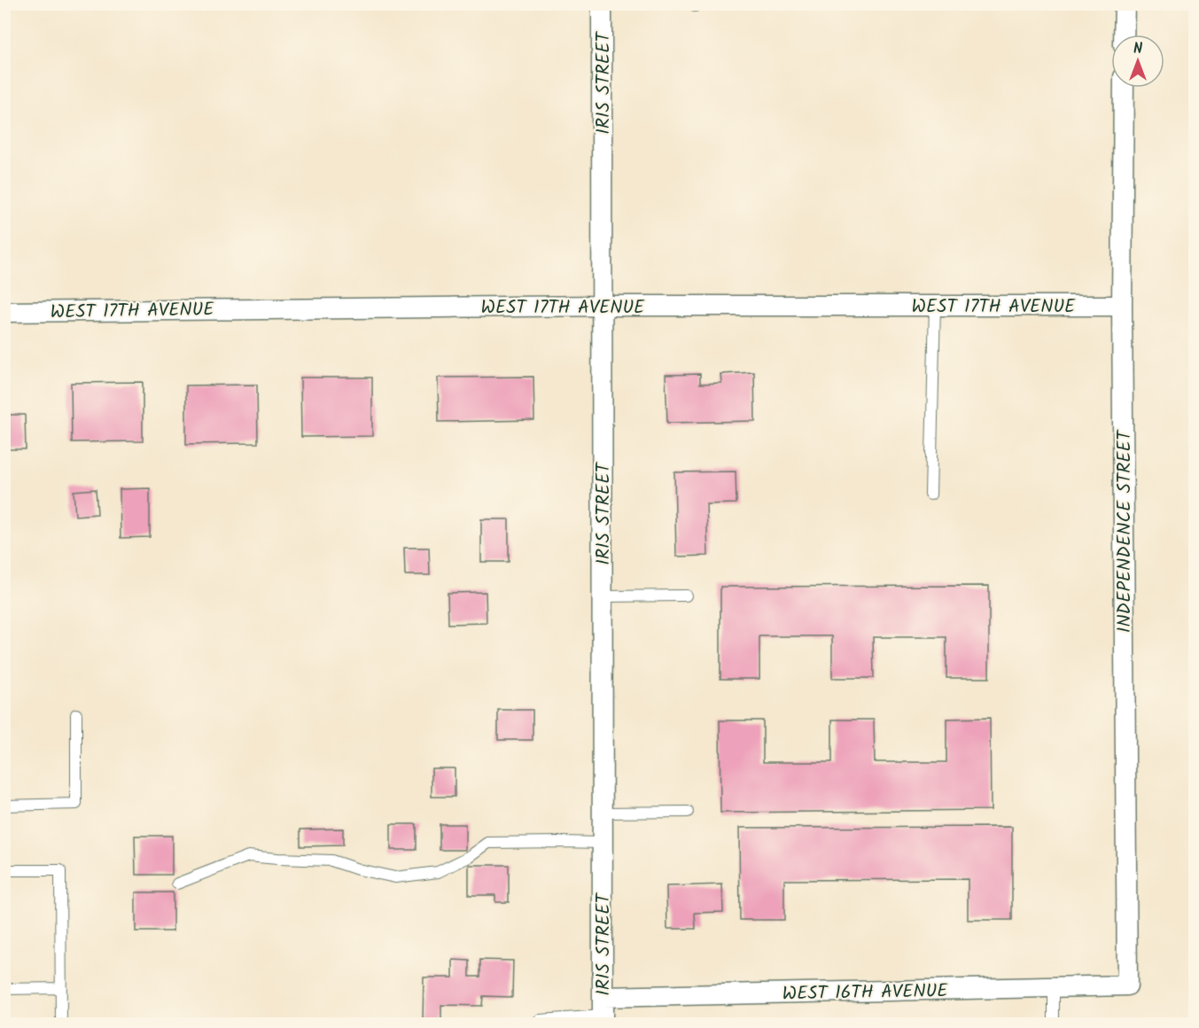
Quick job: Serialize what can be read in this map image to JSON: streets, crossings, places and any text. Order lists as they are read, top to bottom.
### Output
{
  "streets": {
    "street": [
      "IRIS STREET",
      "WEST 17TH AVENUE",
      "INDEPENDENCE STREET",
      "WEST 16TH AVENUE"
    ]
  },
  "crossings": [
    ["IRIS STREET", "WEST 17TH AVENUE"],
    ["IRIS STREET", "WEST 16TH AVENUE"],
    ["WEST 17TH AVENUE", "INDEPENDENCE STREET"],
    ["INDEPENDENCE STREET", "WEST 16TH AVENUE"]
  ],
  "north": "top"
}
